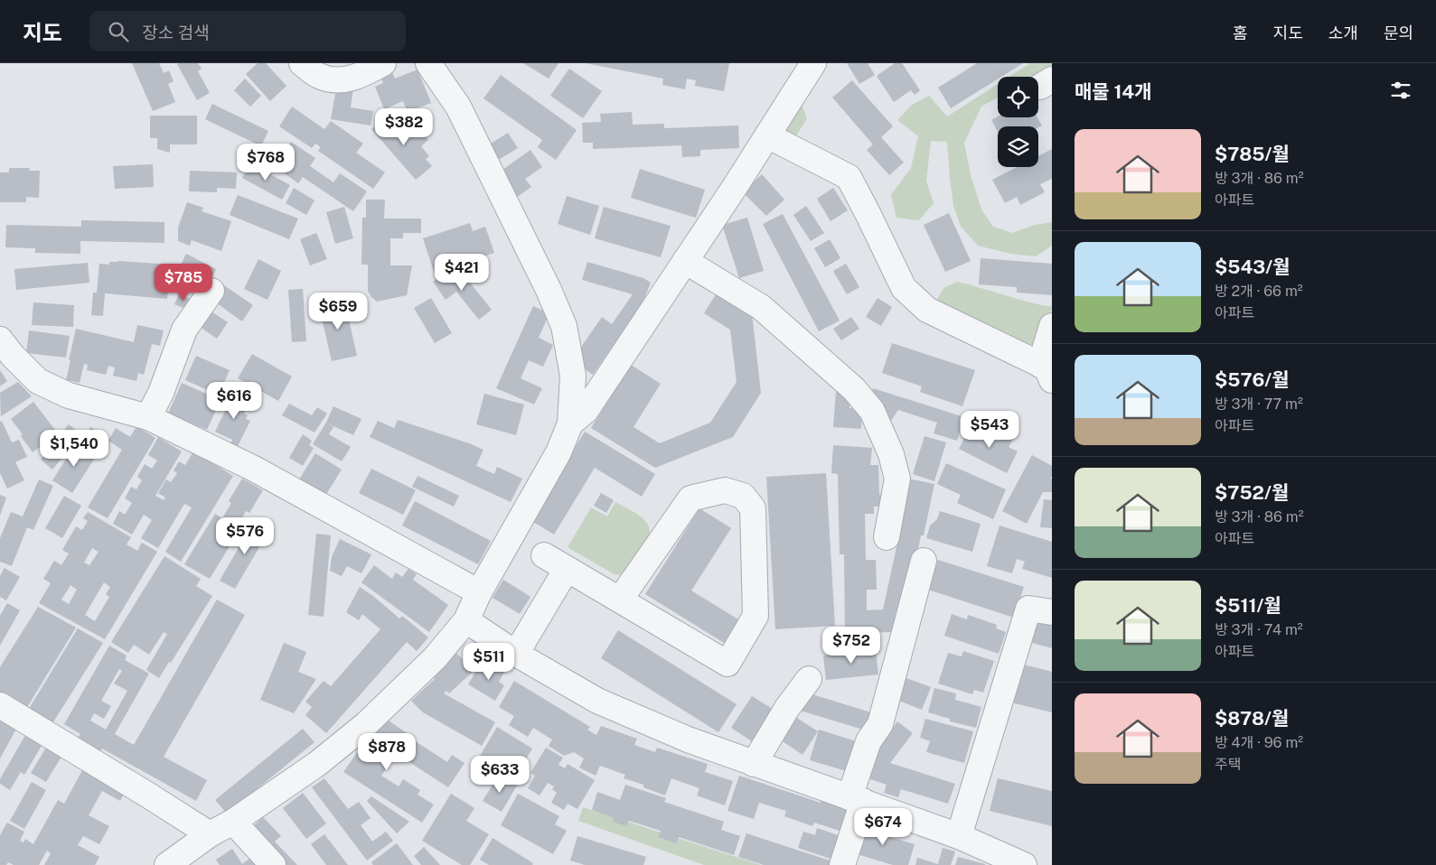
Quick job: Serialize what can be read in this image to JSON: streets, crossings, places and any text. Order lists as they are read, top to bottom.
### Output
{
  "page": {
    "header": "지도",
    "search": "장소 검색",
    "nav": [
      "홈",
      "지도",
      "소개",
      "문의"
    ],
    "heading": "매물 14개",
    "price": [
      "$382",
      "$768",
      "$421",
      "$785",
      "$659",
      "$616",
      "$543",
      "$1,540",
      "$576",
      "$752",
      "$511",
      "$878",
      "$633",
      "$674"
    ],
    "list": [
      {
        "name": "$785/월",
        "note": "방 3개 · 86 m² · 아파트"
      },
      {
        "name": "$543/월",
        "note": "방 2개 · 66 m² · 아파트"
      },
      {
        "name": "$576/월",
        "note": "방 3개 · 77 m² · 아파트"
      },
      {
        "name": "$752/월",
        "note": "방 3개 · 86 m² · 아파트"
      },
      {
        "name": "$511/월",
        "note": "방 3개 · 74 m² · 아파트"
      },
      {
        "name": "$878/월",
        "note": "방 4개 · 96 m² · 주택"
      }
    ]
  }
}
